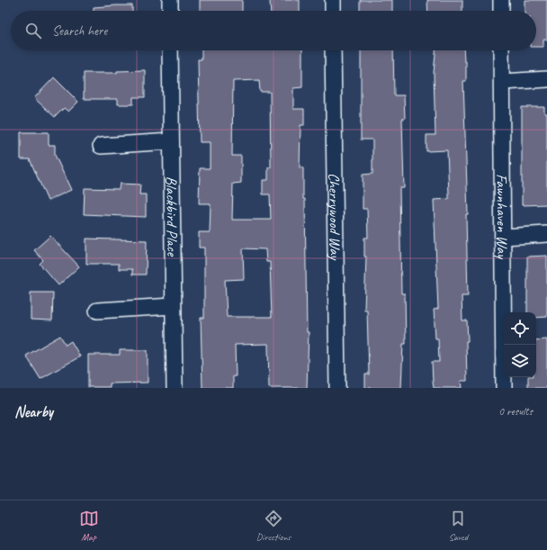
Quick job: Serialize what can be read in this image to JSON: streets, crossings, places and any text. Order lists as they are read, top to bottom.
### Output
{
  "streets": {
    "street": ["Blackbird Place", "Cherrywood Way", "Fawnhaven Way"]
  },
  "page": {
    "search": "Search here",
    "heading": ["Nearby", "0 results"],
    "nav": ["Map", "Directions", "Saved"]
  }
}
